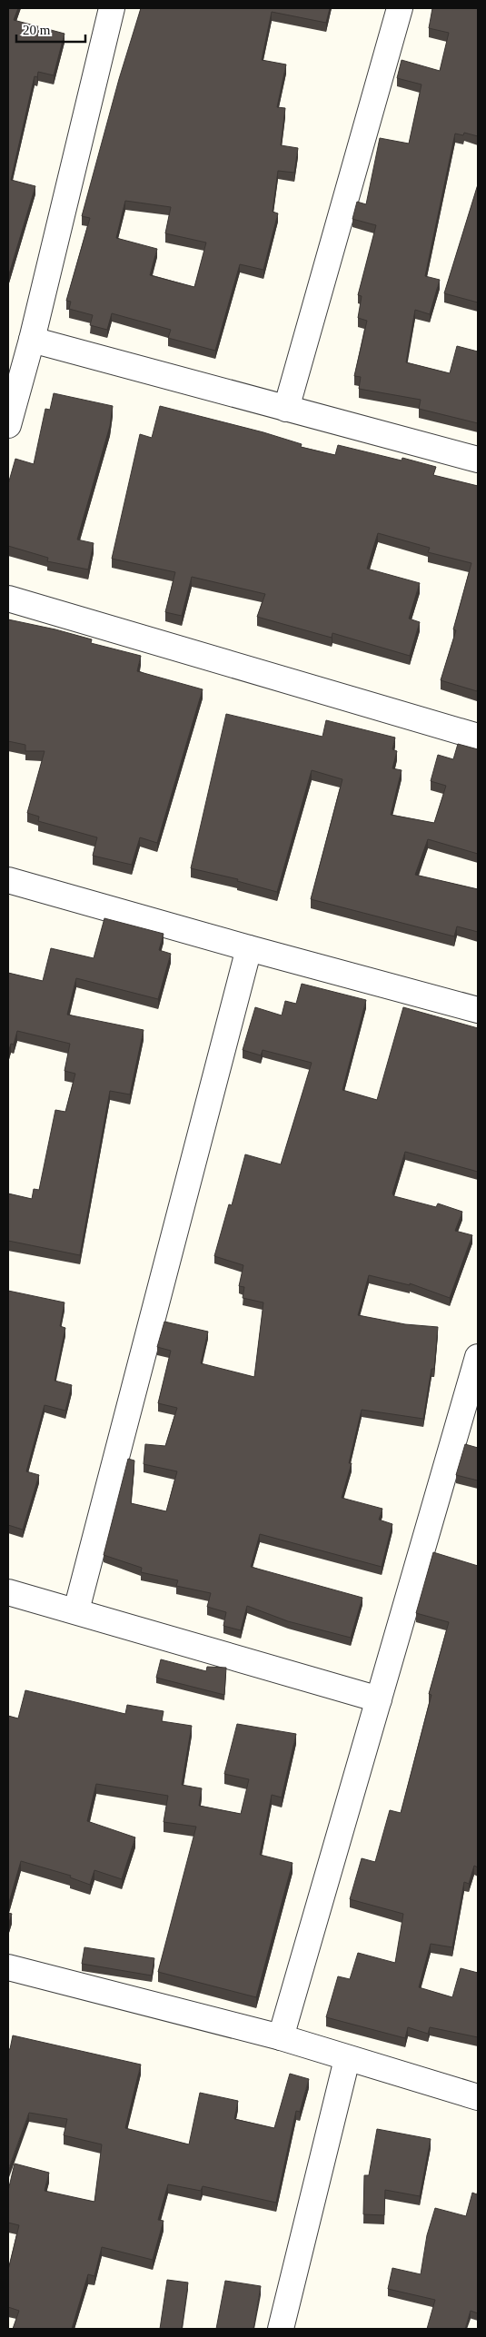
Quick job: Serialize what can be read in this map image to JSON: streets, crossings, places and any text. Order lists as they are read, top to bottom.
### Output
{
  "scale_bar": "20 m"
}
